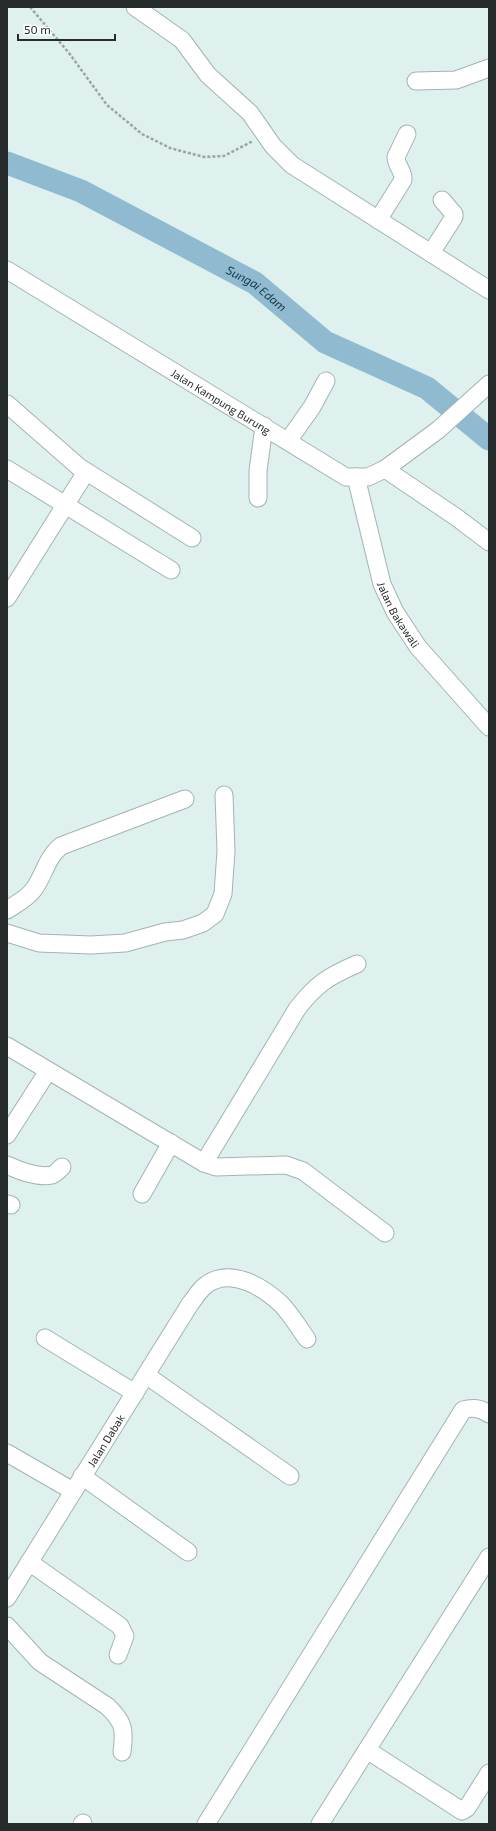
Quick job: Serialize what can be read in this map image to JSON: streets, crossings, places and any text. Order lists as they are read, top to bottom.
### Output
{
  "streets": {
    "street": ["Jalan Kampung Burung", "Jalan Bakawali", "Jalan Dabak"]
  },
  "crossings": [
    ["Jalan Kampung Burung", "Jalan Bakawali"]
  ],
  "water": ["Sungai Edam"],
  "scale_bar": "50 m"
}
